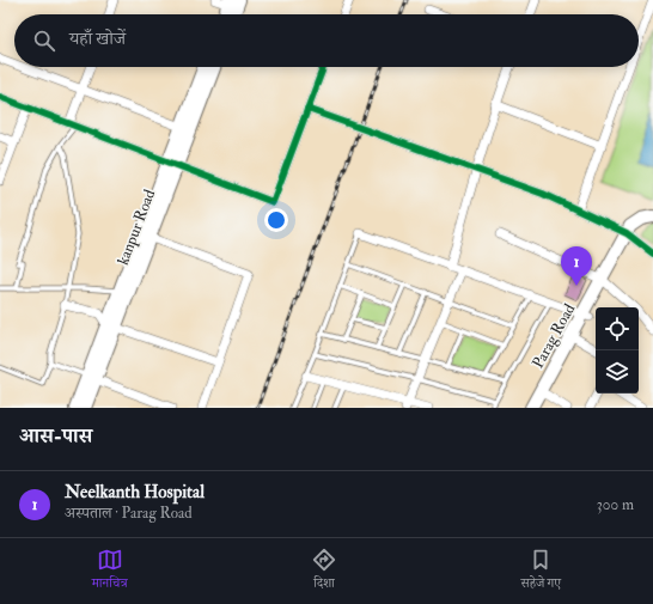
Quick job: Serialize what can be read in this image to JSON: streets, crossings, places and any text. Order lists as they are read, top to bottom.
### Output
{
  "streets": {
    "street": ["kanpur Road", "Parag Road"]
  },
  "page": {
    "search": "यहाँ खोजें",
    "pins": "1",
    "heading": "आस-पास",
    "list": [
      {
        "mark": "1",
        "name": "Neelkanth Hospital",
        "note": "अस्पताल · Parag Road",
        "value": "300 m"
      }
    ],
    "nav": ["मानचित्र", "दिशा", "सहेजे गए"]
  }
}
